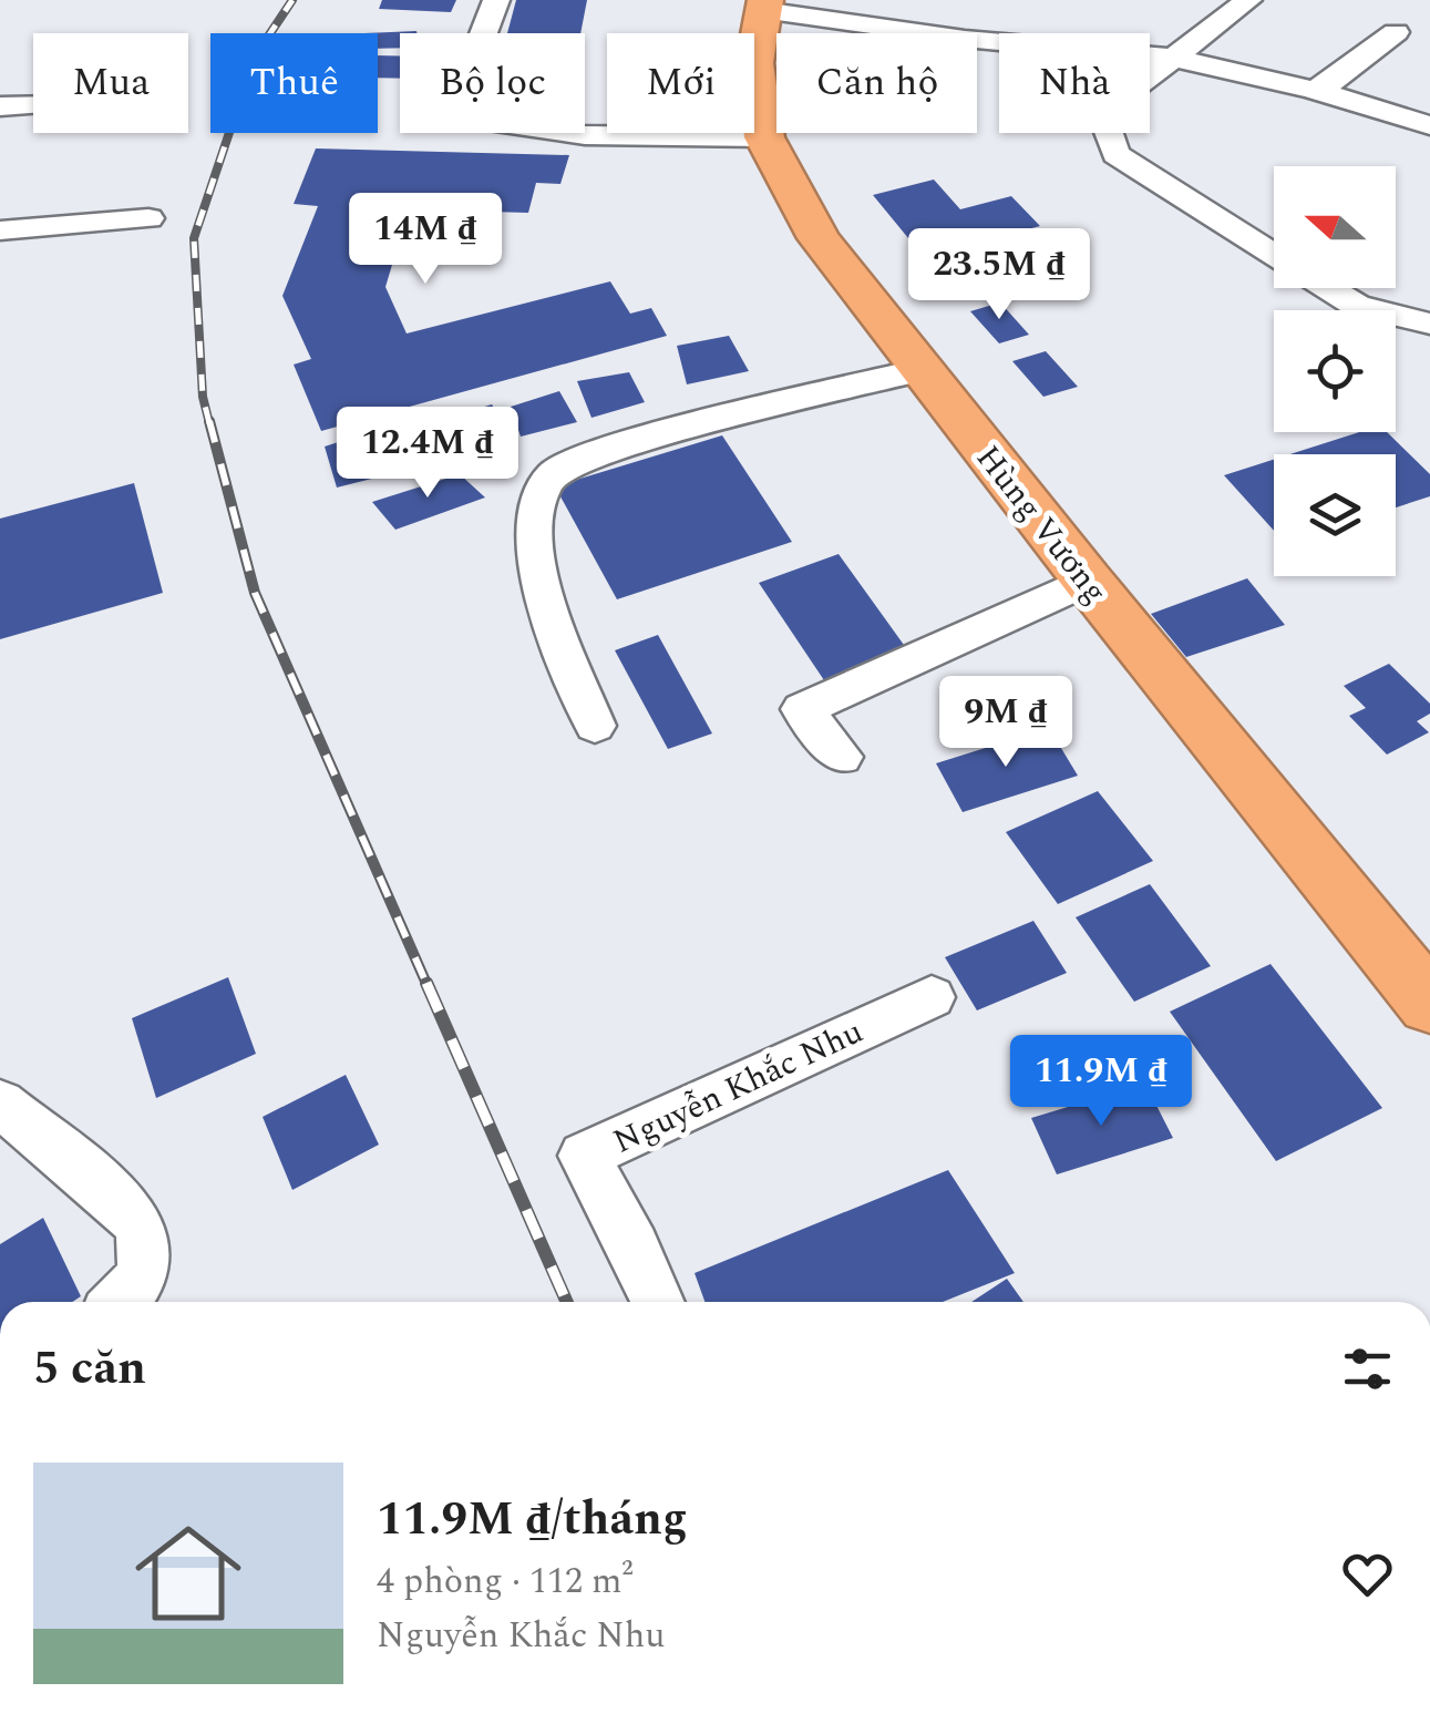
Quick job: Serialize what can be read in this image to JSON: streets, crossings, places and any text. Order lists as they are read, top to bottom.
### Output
{
  "streets": {
    "highway": ["Hùng Vương"],
    "street": ["Nguyễn Khắc Nhu"]
  },
  "north": "left",
  "page": {
    "chip": [
      "Mua",
      "Thuê",
      "Bộ lọc",
      "Mới",
      "Căn hộ",
      "Nhà"
    ],
    "price": [
      "14M ₫",
      "23.5M ₫",
      "12.4M ₫",
      "9M ₫",
      "11.9M ₫"
    ],
    "heading": "5 căn",
    "list": [
      {
        "name": "11.9M ₫/tháng",
        "note": "4 phòng · 112 m² · Nguyễn Khắc Nhu"
      }
    ]
  }
}
